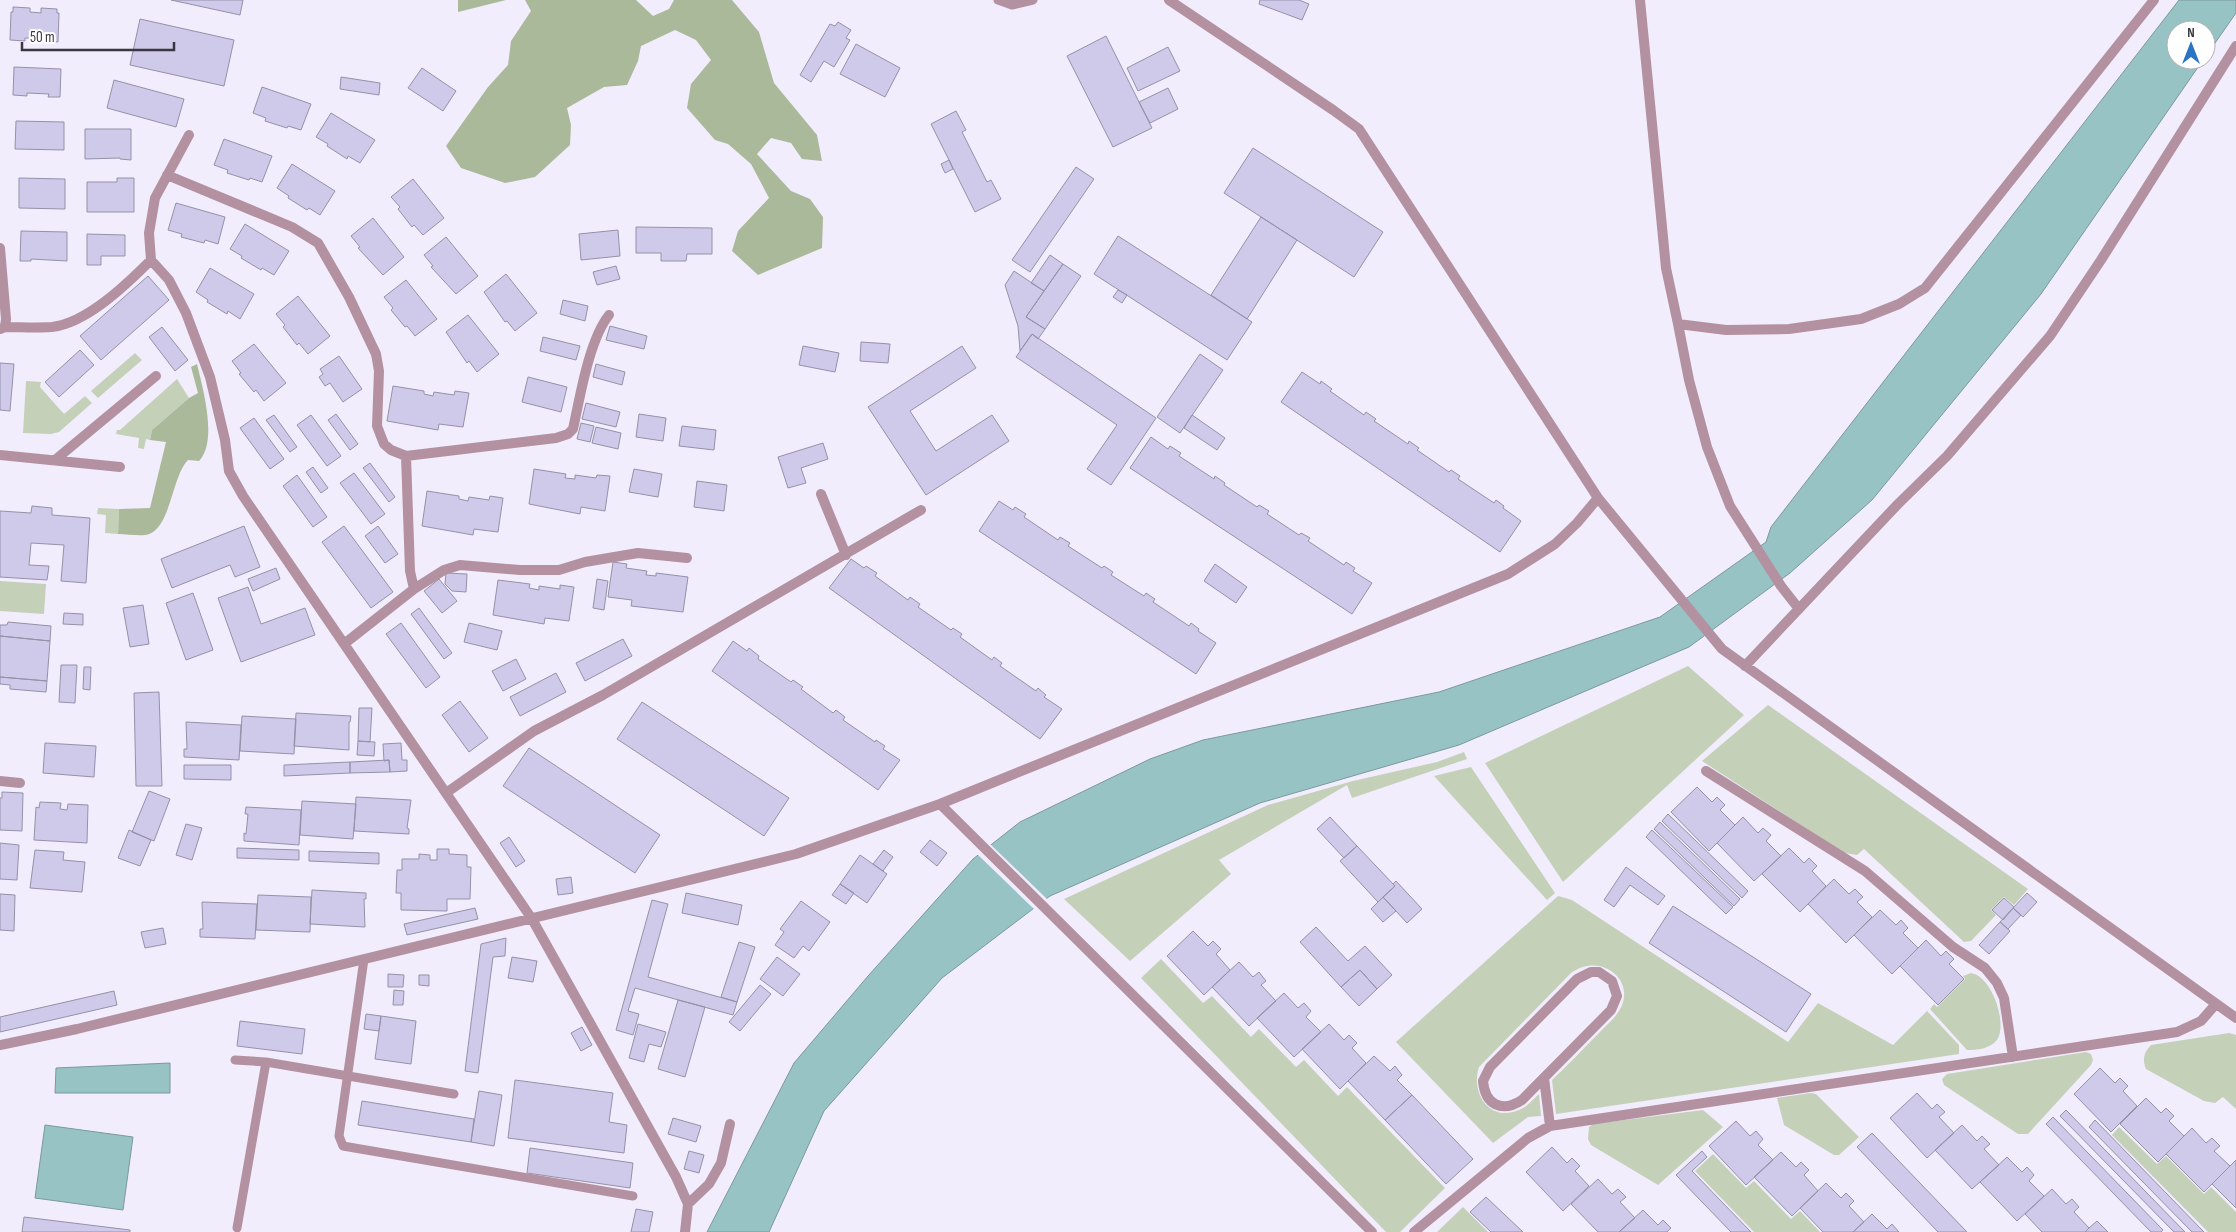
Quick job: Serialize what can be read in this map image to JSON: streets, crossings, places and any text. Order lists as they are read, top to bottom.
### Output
{
  "scale_bar": "50 m",
  "north": "top"
}
